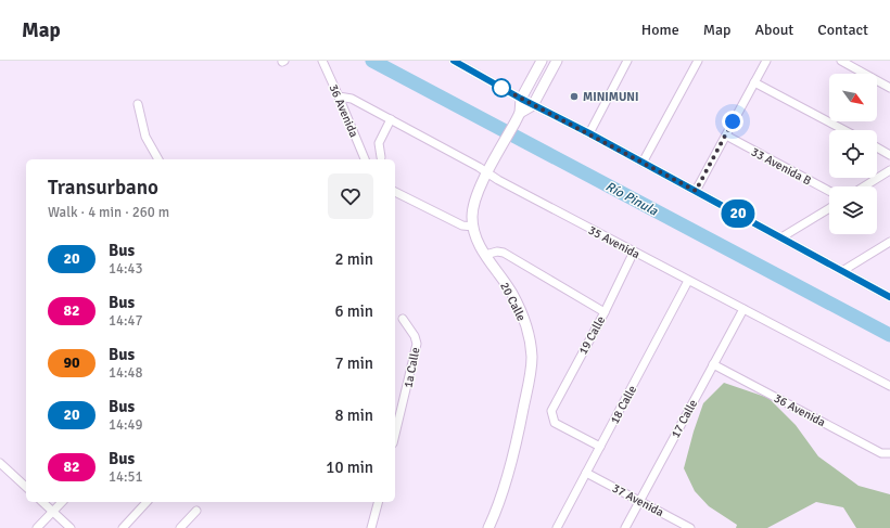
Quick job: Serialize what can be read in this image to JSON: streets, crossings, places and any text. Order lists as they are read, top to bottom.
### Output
{
  "streets": {
    "main road": ["20 Calle"],
    "street": [
      "36 Avenida",
      "33 Avenida B",
      "35 Avenida",
      "19 Calle",
      "1a Calle",
      "18 Calle",
      "17 Calle",
      "37 Avenida"
    ]
  },
  "crossings": [
    ["36 Avenida", "35 Avenida"],
    ["36 Avenida", "17 Calle"],
    ["35 Avenida", "20 Calle"],
    ["35 Avenida", "19 Calle"],
    ["35 Avenida", "18 Calle"],
    ["35 Avenida", "17 Calle"],
    ["19 Calle", "18 Calle"],
    ["18 Calle", "37 Avenida"],
    ["17 Calle", "37 Avenida"]
  ],
  "water": ["Río Pinula"],
  "places": ["MINIMUNI"],
  "lines": ["bus line 20"],
  "north": "bottom right",
  "page": {
    "header": "Map",
    "nav": [
      "Home",
      "Map",
      "About",
      "Contact"
    ],
    "on_map": "20",
    "heading": ["Transurbano", "Walk · 4 min · 260 m"],
    "list": [
      {
        "mark": "20",
        "name": "Bus",
        "note": "14:43",
        "value": "2 min"
      },
      {
        "mark": "82",
        "name": "Bus",
        "note": "14:47",
        "value": "6 min"
      },
      {
        "mark": "90",
        "name": "Bus",
        "note": "14:48",
        "value": "7 min"
      },
      {
        "mark": "20",
        "name": "Bus",
        "note": "14:49",
        "value": "8 min"
      },
      {
        "mark": "82",
        "name": "Bus",
        "note": "14:51",
        "value": "10 min"
      }
    ]
  }
}
